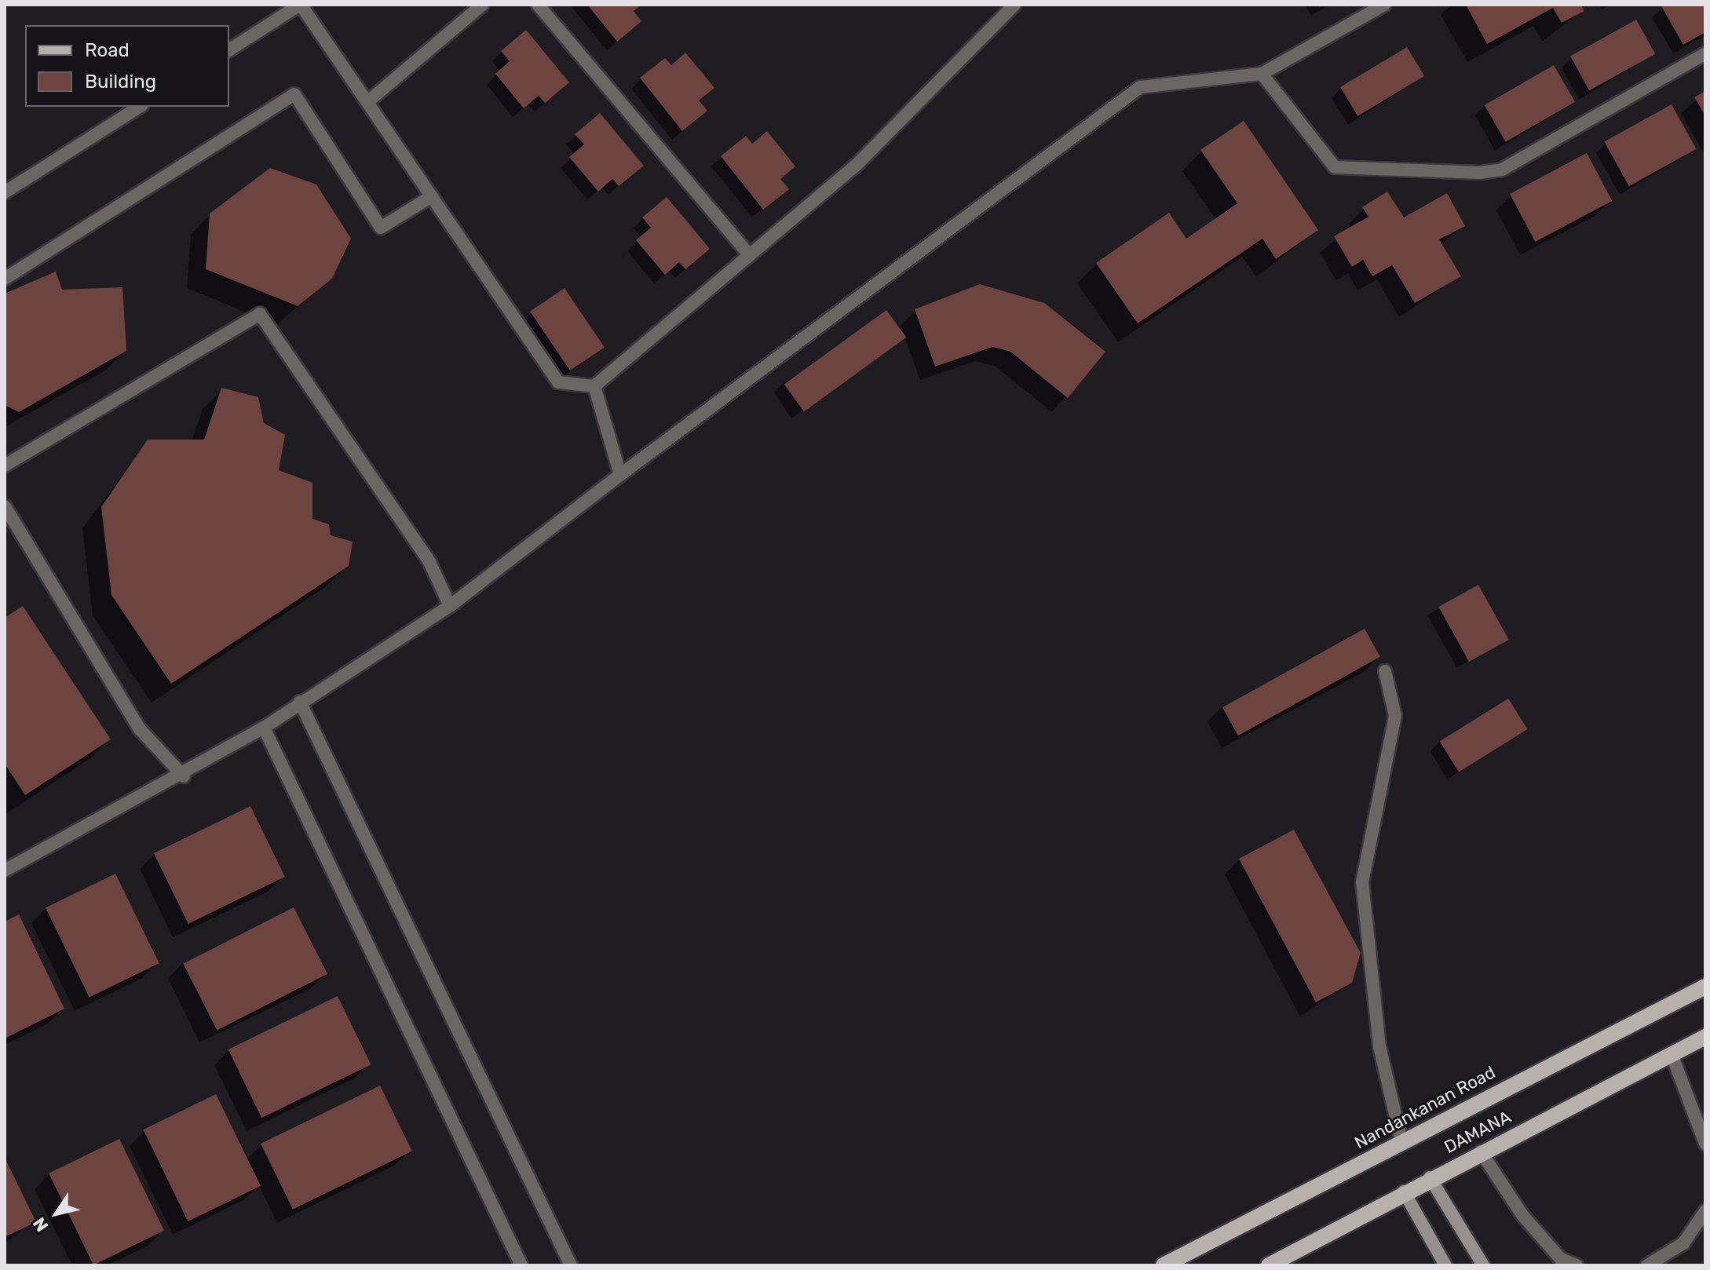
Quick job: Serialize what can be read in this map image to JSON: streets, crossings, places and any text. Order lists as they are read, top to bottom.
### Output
{
  "streets": {
    "main road": ["Nandankanan Road", "DAMANA"]
  },
  "legend": ["Road", "Building"],
  "north": "bottom left"
}
